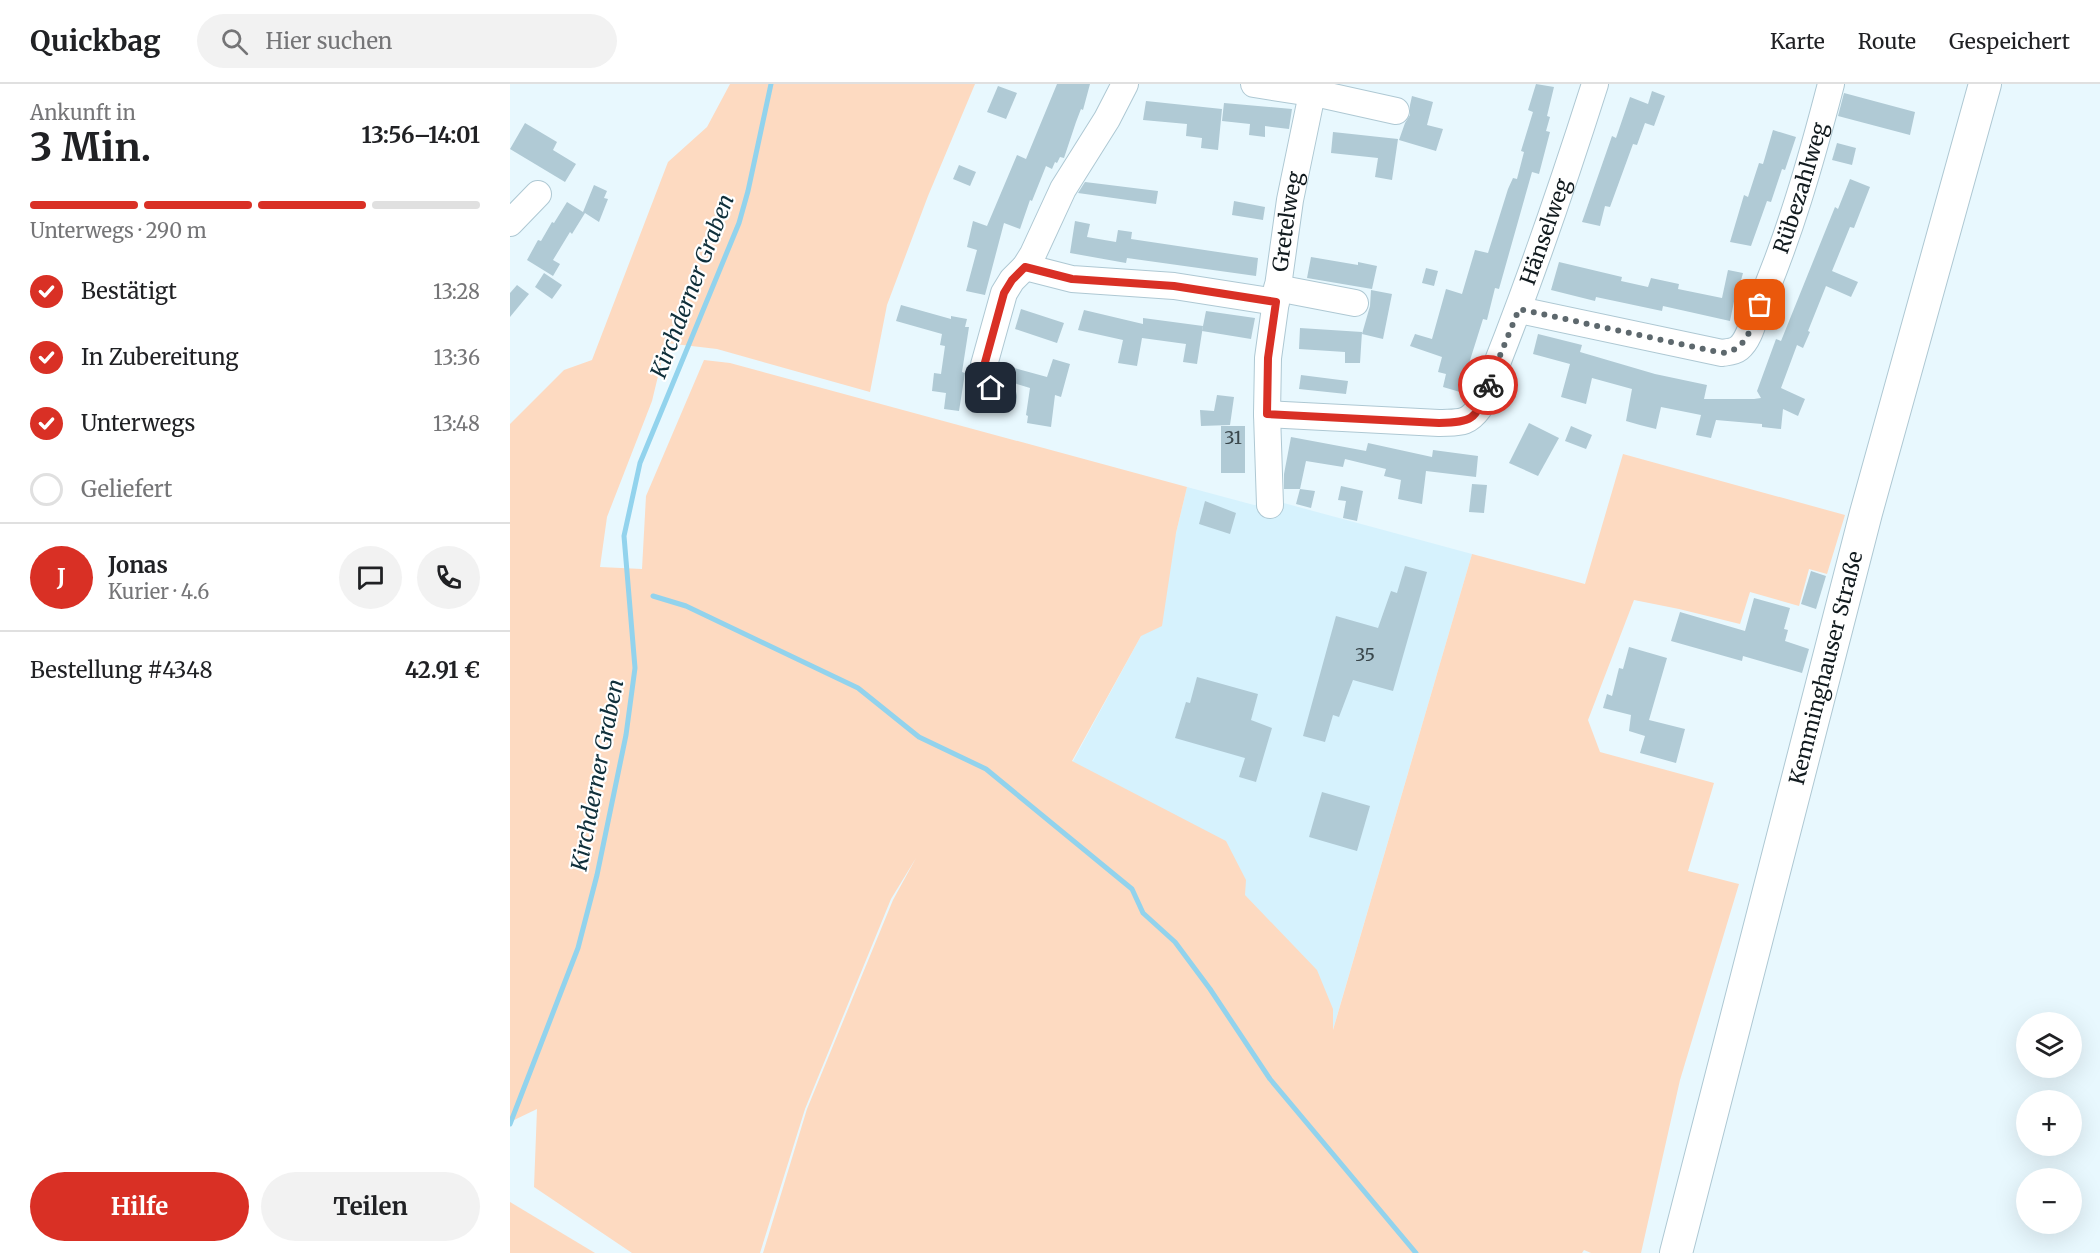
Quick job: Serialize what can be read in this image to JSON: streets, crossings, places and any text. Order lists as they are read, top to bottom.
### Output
{
  "streets": {
    "main road": ["Kemminghauser Straße"],
    "street": ["Rübezahlweg", "Gretelweg", "Hänselweg"]
  },
  "crossings": [
    ["Rübezahlweg", "Hänselweg"],
    ["Gretelweg", "Hänselweg"]
  ],
  "water": ["Kirchderner Graben"],
  "house_numbers": ["31", "35"],
  "page": {
    "header": "Quickbag",
    "search": "Hier suchen",
    "nav": ["Karte", "Route", "Gespeichert"],
    "heading": ["3 Min.", "Ankunft in", "13:56–14:01"],
    "panel": [
      "Jonas",
      "Kurier · 4.6",
      "Bestellung #4348",
      "42.91 €"
    ],
    "bar": "Unterwegs · 290 m",
    "list": [
      ["Bestätigt", "13:28"],
      ["In Zubereitung", "13:36"],
      ["Unterwegs", "13:48"],
      "Geliefert"
    ],
    "round": "J",
    "map_buttons": ["+", "−"],
    "buttons": ["Hilfe", "Teilen"]
  }
}
